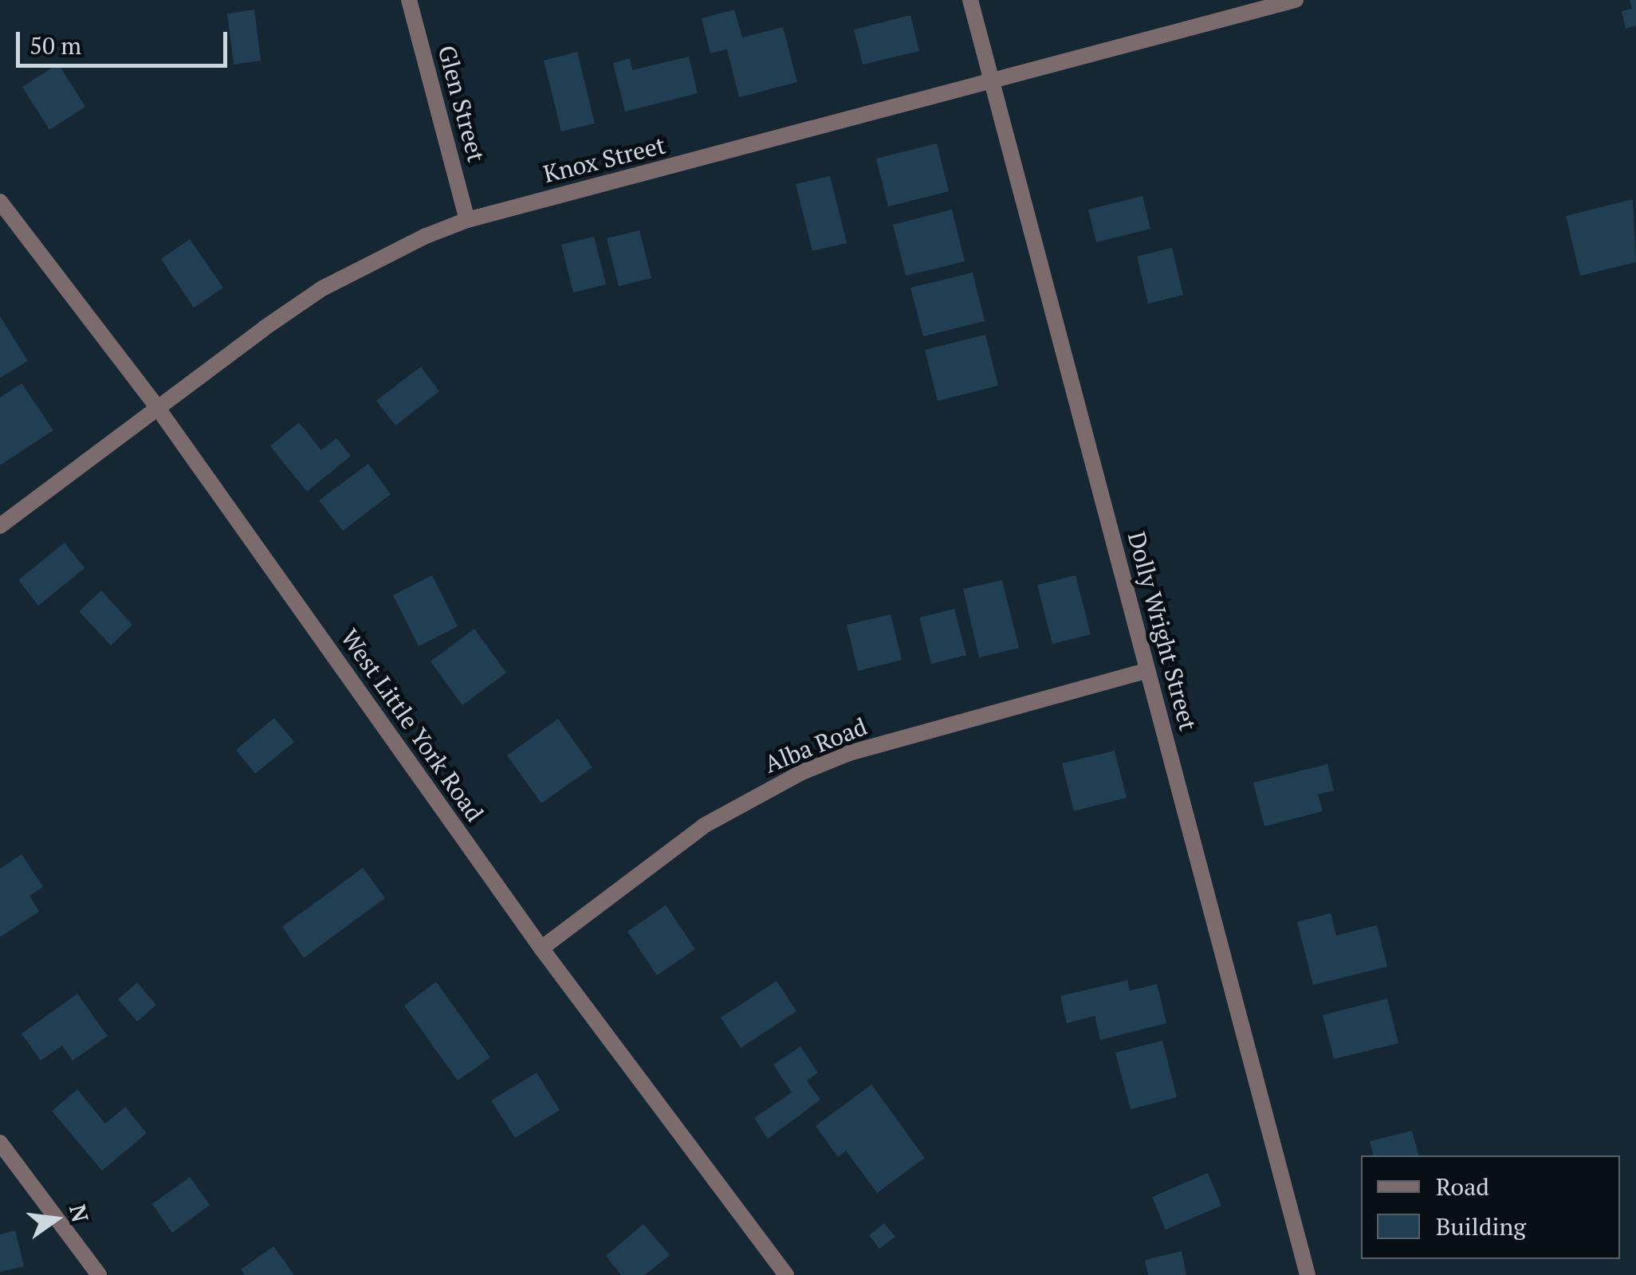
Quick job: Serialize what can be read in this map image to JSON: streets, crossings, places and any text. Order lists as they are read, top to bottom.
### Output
{
  "streets": {
    "street": [
      "Glen Street",
      "Knox Street",
      "Dolly Wright Street",
      "West Little York Road",
      "Alba Road"
    ]
  },
  "crossings": [
    ["Glen Street", "Knox Street"],
    ["Knox Street", "Dolly Wright Street"],
    ["Knox Street", "West Little York Road"],
    ["Dolly Wright Street", "Alba Road"],
    ["West Little York Road", "Alba Road"]
  ],
  "legend": ["Road", "Building"],
  "scale_bar": "50 m",
  "north": "right"
}
